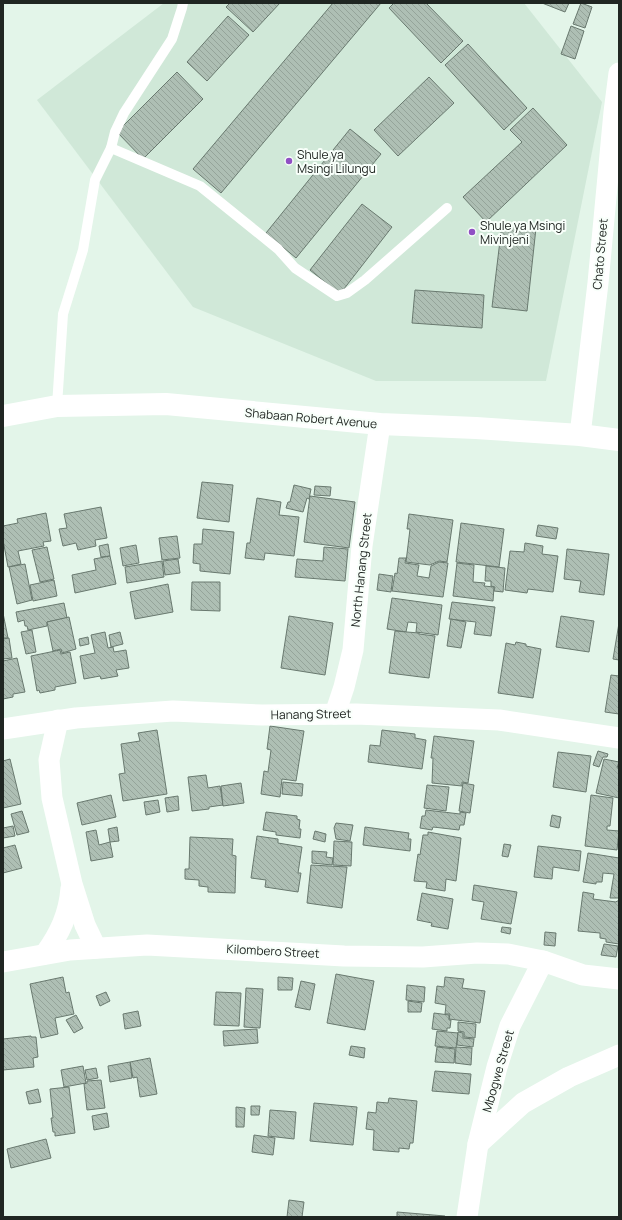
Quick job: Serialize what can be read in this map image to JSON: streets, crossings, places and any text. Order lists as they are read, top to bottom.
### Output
{
  "streets": {
    "main road": ["Shabaan Robert Avenue"],
    "street": [
      "Chato Street",
      "North Hanang Street",
      "Hanang Street",
      "Kilombero Street",
      "Mbogwe Street"
    ]
  },
  "crossings": [
    ["Chato Street", "Shabaan Robert Avenue"],
    ["Shabaan Robert Avenue", "North Hanang Street"],
    ["North Hanang Street", "Hanang Street"],
    ["Kilombero Street", "Mbogwe Street"]
  ],
  "places": ["Shule ya Msingi Lilungu", "Shule ya Msingi Mivinjeni"]
}
